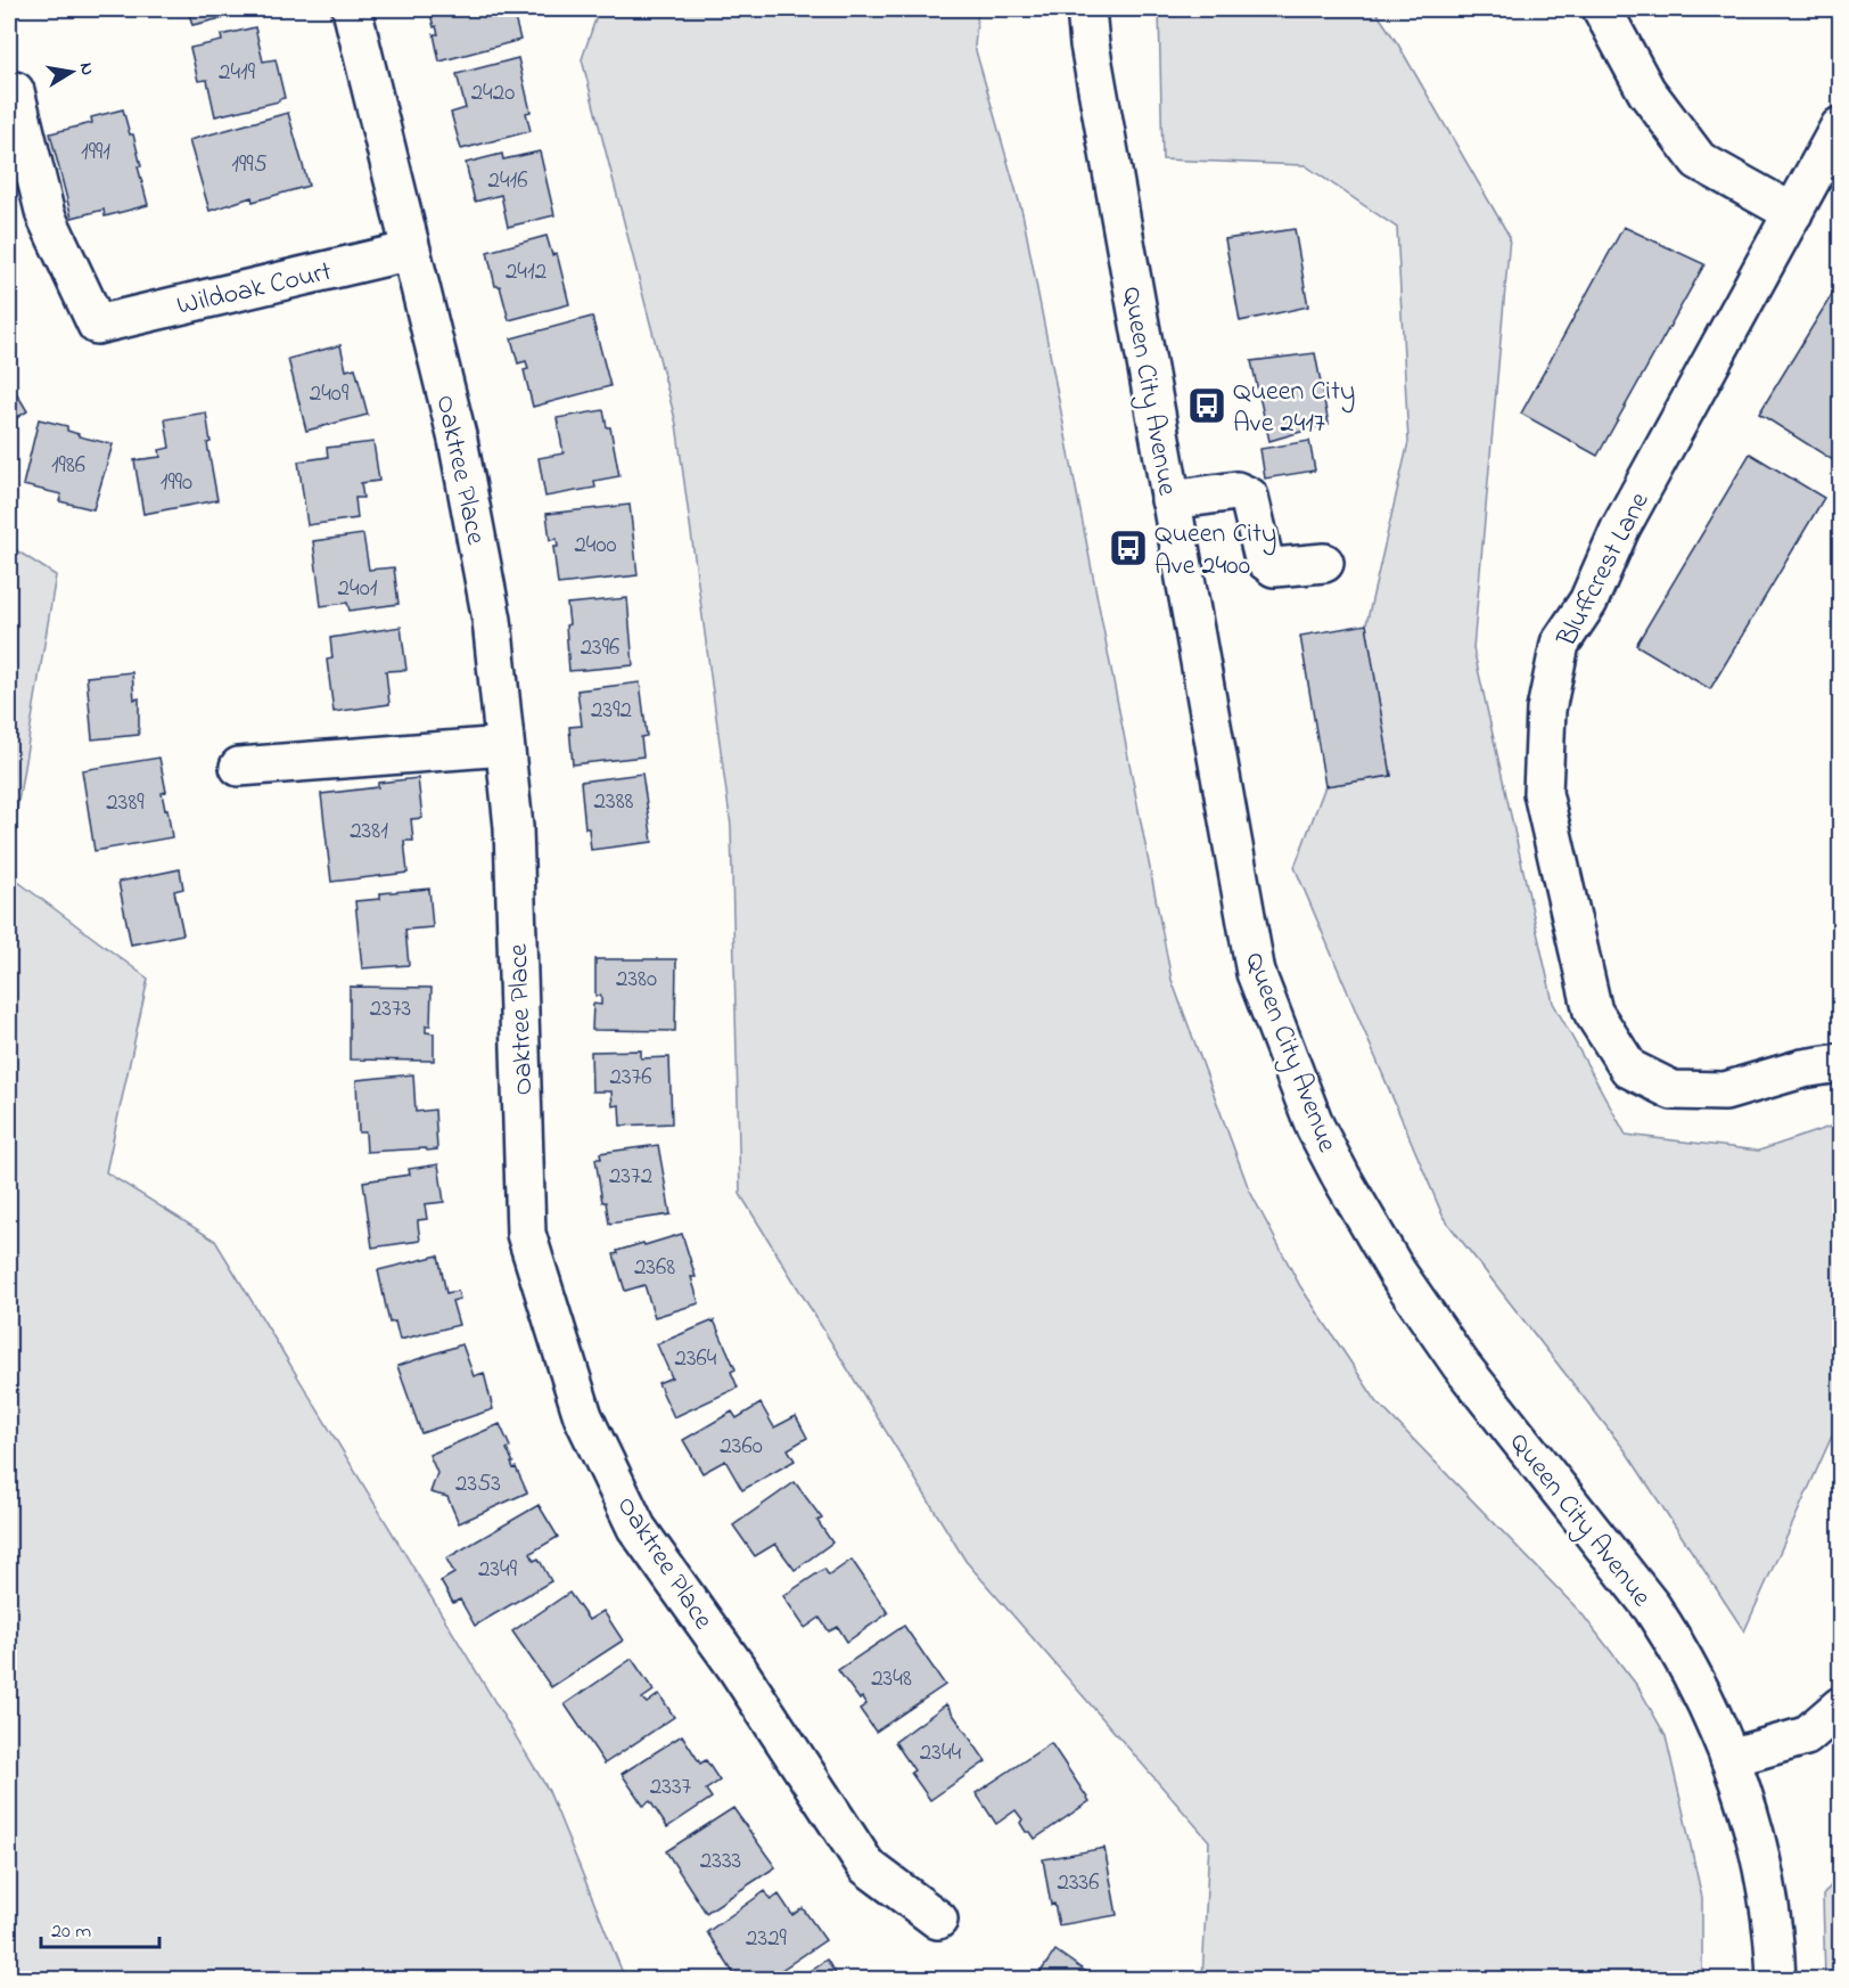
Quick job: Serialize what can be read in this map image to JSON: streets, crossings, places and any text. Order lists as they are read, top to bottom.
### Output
{
  "streets": {
    "street": [
      "Wildoak Court",
      "Queen City Avenue",
      "Oaktree Place",
      "Bluffcrest Lane"
    ]
  },
  "crossings": [
    ["Wildoak Court", "Oaktree Place"]
  ],
  "places": {
    "bus stop": ["Queen City Ave 2417", "Queen City Ave 2400"]
  },
  "house_numbers": [
    "2419",
    "2420",
    "1991",
    "1995",
    "2416",
    "2412",
    "2409",
    "1986",
    "1990",
    "2400",
    "2401",
    "2396",
    "2392",
    "2388",
    "2389",
    "2381",
    "2380",
    "2373",
    "2376",
    "2372",
    "2368",
    "2364",
    "2360",
    "2353",
    "2349",
    "2348",
    "2344",
    "2337",
    "2333",
    "2336",
    "2329"
  ],
  "scale_bar": "20 m",
  "north": "right"
}
